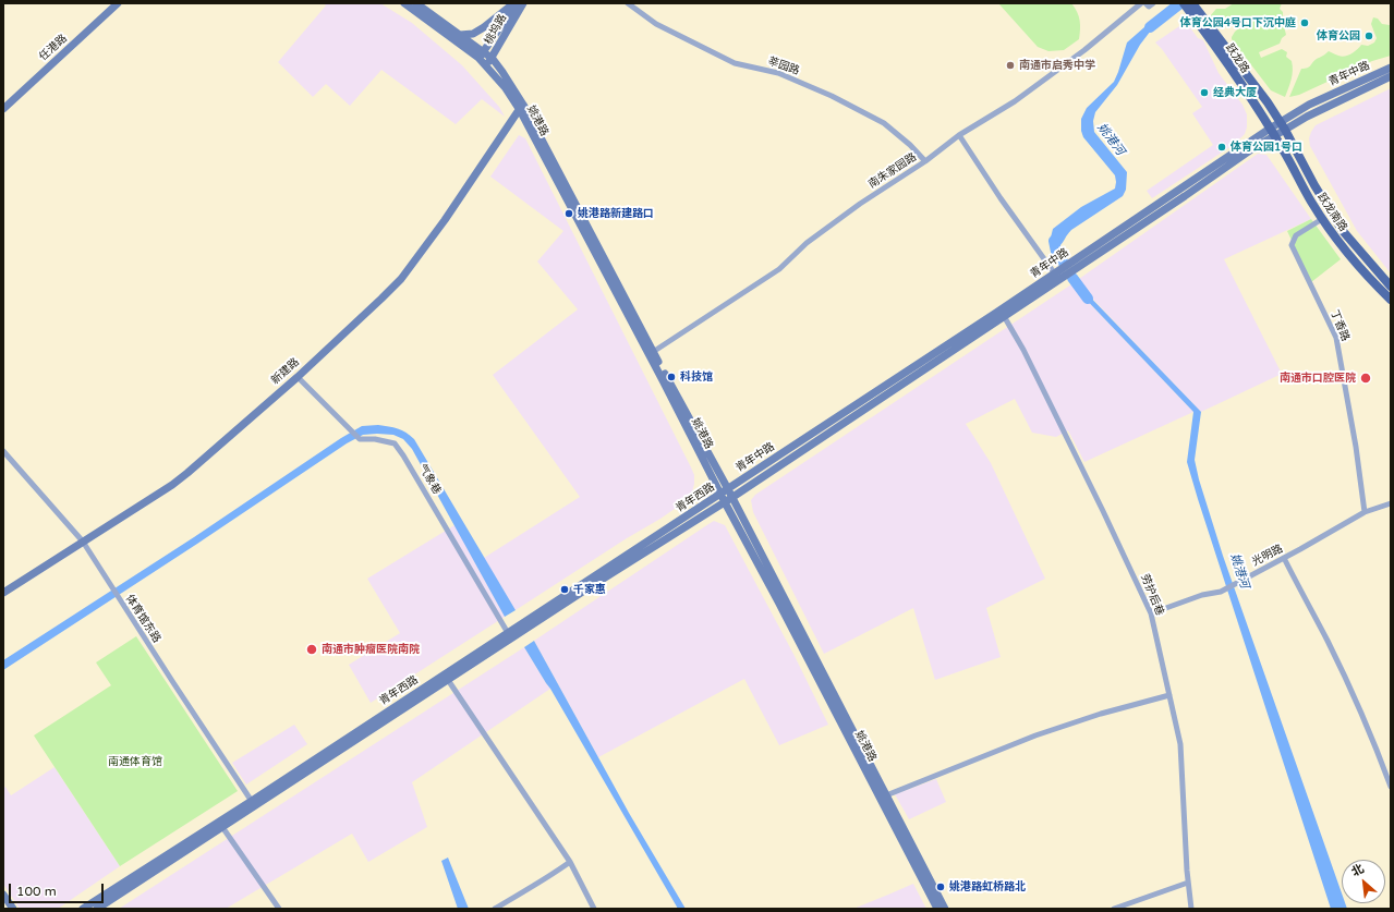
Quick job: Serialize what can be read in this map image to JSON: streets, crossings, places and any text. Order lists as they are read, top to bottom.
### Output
{
  "streets": {
    "main road": [
      "桃坞路",
      "任港路",
      "跃龙路",
      "青年中路",
      "姚港路",
      "跃龙南路",
      "新建路",
      "青年西路"
    ],
    "street": [
      "莘园路",
      "南朱家园路",
      "丁香路",
      "气象巷",
      "光明路",
      "劳护后巷",
      "体育馆东路"
    ]
  },
  "crossings": [
    ["桃坞路", "姚港路"],
    ["跃龙路", "青年中路"],
    ["跃龙路", "跃龙南路"],
    ["莘园路", "南朱家园路"],
    ["青年中路", "姚港路"],
    ["青年中路", "跃龙南路"],
    ["青年中路", "青年西路"],
    ["青年中路", "劳护后巷"],
    ["姚港路", "南朱家园路"],
    ["姚港路", "新建路"],
    ["姚港路", "青年西路"],
    ["跃龙南路", "丁香路"],
    ["丁香路", "光明路"],
    ["新建路", "气象巷"],
    ["新建路", "体育馆东路"],
    ["气象巷", "青年西路"],
    ["青年西路", "体育馆东路"],
    ["光明路", "劳护后巷"]
  ],
  "water": ["姚港河"],
  "parks": ["南通体育馆"],
  "places": [
    "体育公园4号口下沉中庭",
    "体育公园",
    "南通市启秀中学",
    "经典大厦",
    "体育公园1号口",
    "姚港路新建路口",
    "科技馆",
    "南通市口腔医院",
    "千家惠",
    "南通市肿瘤医院南院",
    "姚港路虹桥路北"
  ],
  "scale_bar": "100 m",
  "north": "top left"
}
